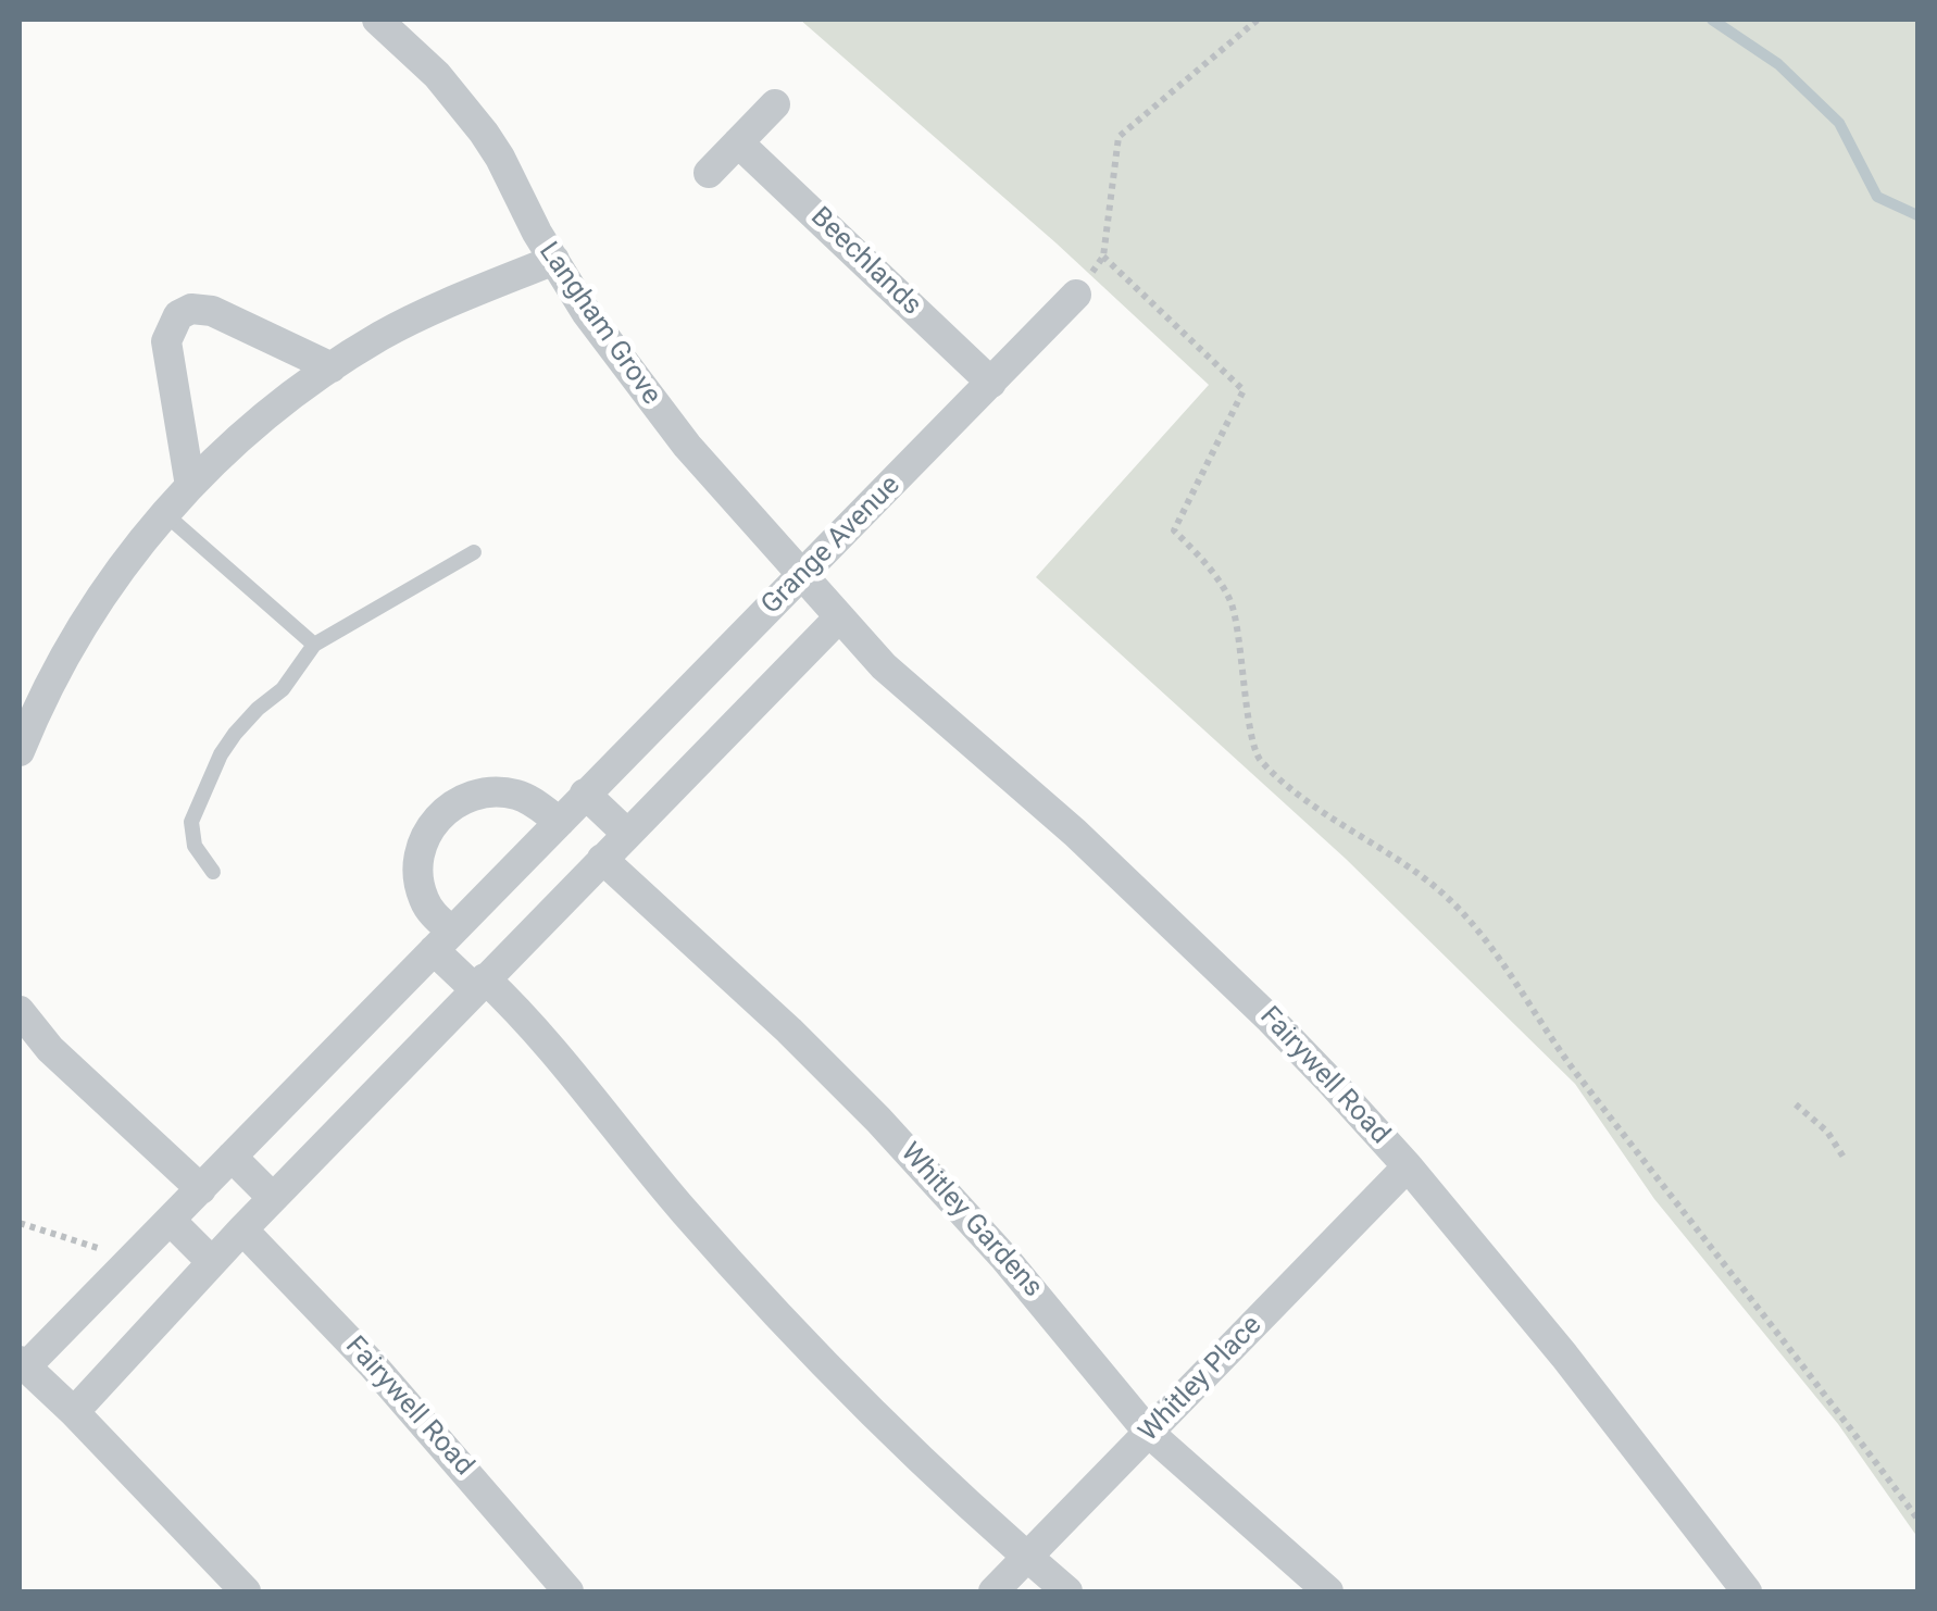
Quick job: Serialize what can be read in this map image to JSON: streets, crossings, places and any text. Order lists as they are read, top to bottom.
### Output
{
  "streets": {
    "street": [
      "Beechlands",
      "Langham Grove",
      "Grange Avenue",
      "Fairywell Road",
      "Whitley Gardens",
      "Whitley Place"
    ]
  },
  "crossings": [
    ["Beechlands", "Grange Avenue"],
    ["Langham Grove", "Grange Avenue"],
    ["Langham Grove", "Fairywell Road"],
    ["Grange Avenue", "Fairywell Road"],
    ["Grange Avenue", "Whitley Gardens"],
    ["Fairywell Road", "Whitley Place"],
    ["Whitley Gardens", "Whitley Place"]
  ]
}
